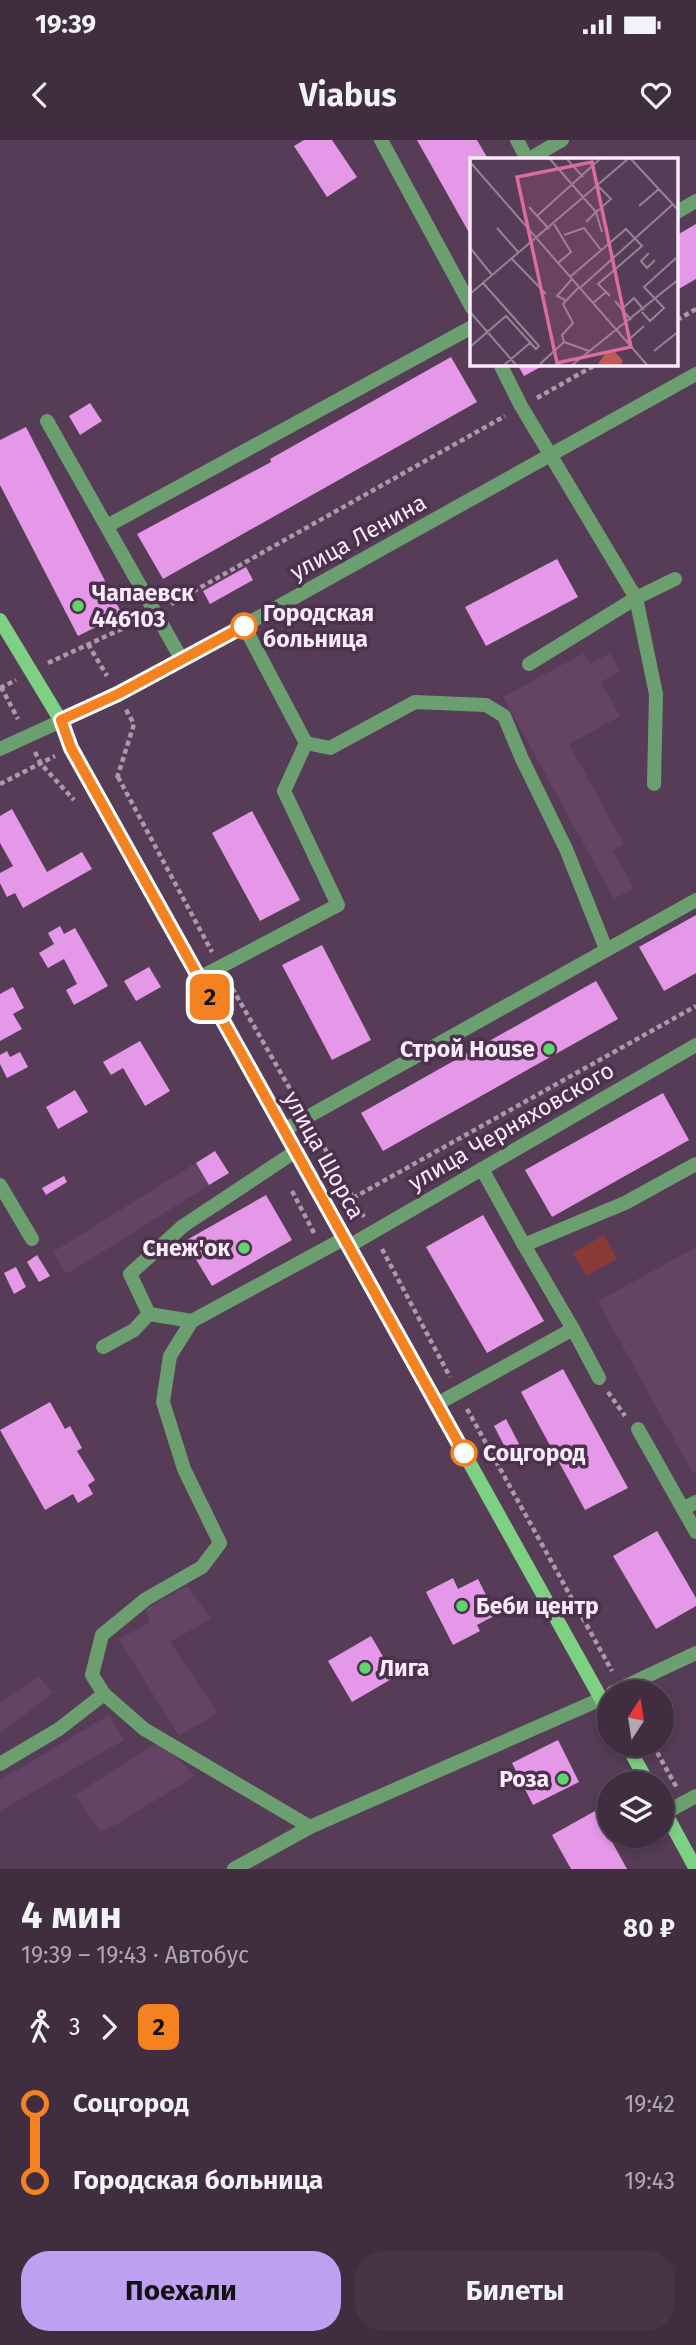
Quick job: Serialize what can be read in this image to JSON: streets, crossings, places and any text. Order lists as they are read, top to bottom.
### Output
{
  "streets": {
    "main road": ["улица Щорса"],
    "street": ["улица Ленина", "улица Черняховского"]
  },
  "crossings": [
    ["улица Ленина", "улица Щорса"],
    ["улица Черняховского", "улица Щорса"]
  ],
  "places": [
    "Чапаевск 446103",
    "Городская больница",
    "Строй House",
    "Снеж'ок",
    "Соцгород",
    "Беби центр",
    "Лига",
    "Роза"
  ],
  "lines": ["bus line 2"],
  "north": "top",
  "page": {
    "status": "19:39",
    "header": "Viabus",
    "on_map": "2",
    "heading": ["4 мин", "19:39 – 19:43 · Автобус", "80 ₽"],
    "legs": ["3", "2"],
    "list": [
      {
        "name": "Соцгород",
        "value": "19:42"
      },
      {
        "name": "Городская больница",
        "value": "19:43"
      }
    ],
    "buttons": ["Поехали", "Билеты"]
  }
}
